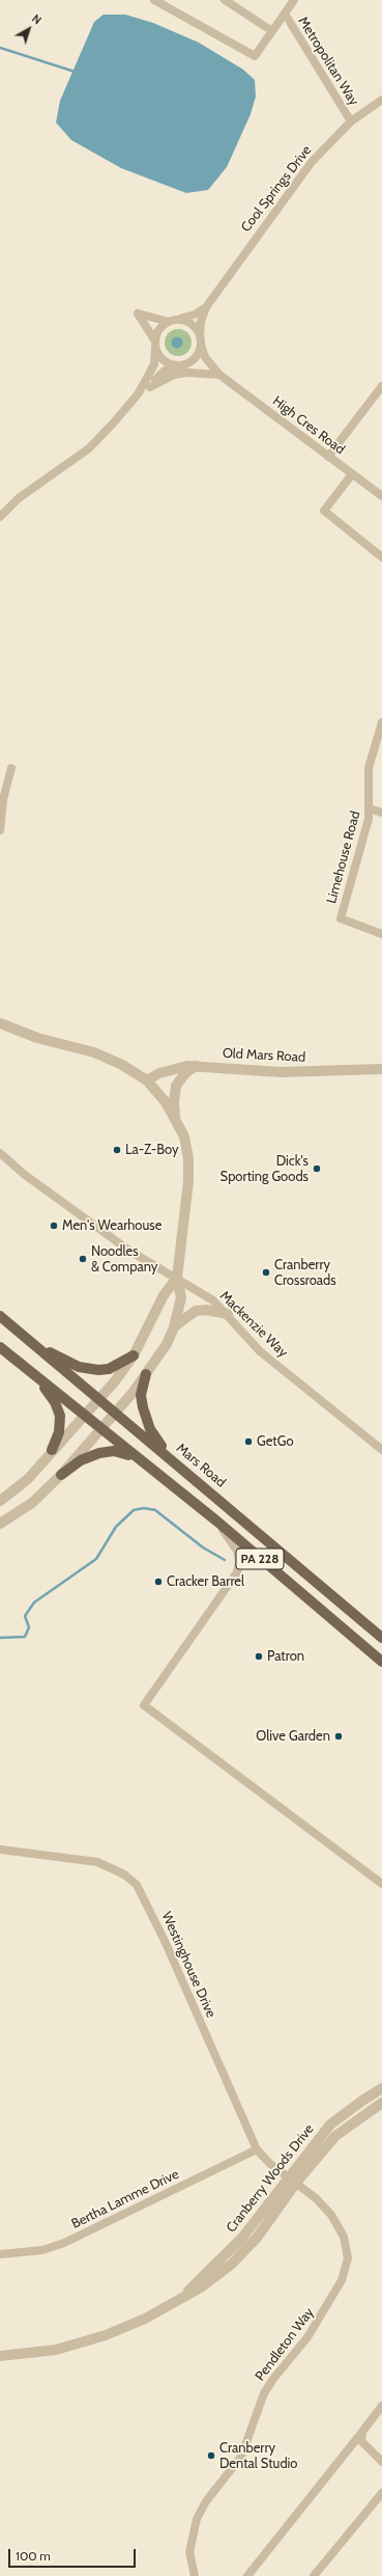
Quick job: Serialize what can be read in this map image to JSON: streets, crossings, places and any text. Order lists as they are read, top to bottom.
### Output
{
  "streets": {
    "main road": ["Mars Road", "PA 228"],
    "street": [
      "Metropolitan Way",
      "Cool Springs Drive",
      "High Cres Road",
      "Limehouse Road",
      "Old Mars Road",
      "Mackenzie Way",
      "Westinghouse Drive",
      "Cranberry Woods Drive",
      "Bertha Lamme Drive",
      "Pendleton Way"
    ]
  },
  "crossings": [
    ["Metropolitan Way", "Cool Springs Drive"],
    ["Cool Springs Drive", "High Cres Road"],
    ["Westinghouse Drive", "Cranberry Woods Drive"],
    ["Westinghouse Drive", "Bertha Lamme Drive"],
    ["Westinghouse Drive", "Pendleton Way"],
    ["Cranberry Woods Drive", "Pendleton Way"]
  ],
  "places": [
    "La-Z-Boy",
    "Dick's Sporting Goods",
    "Men's Wearhouse",
    "Noodles & Company",
    "Cranberry Crossroads",
    "GetGo",
    "Cracker Barrel",
    "Patron",
    "Olive Garden",
    "Cranberry Dental Studio"
  ],
  "scale_bar": "100 m",
  "north": "top right"
}
